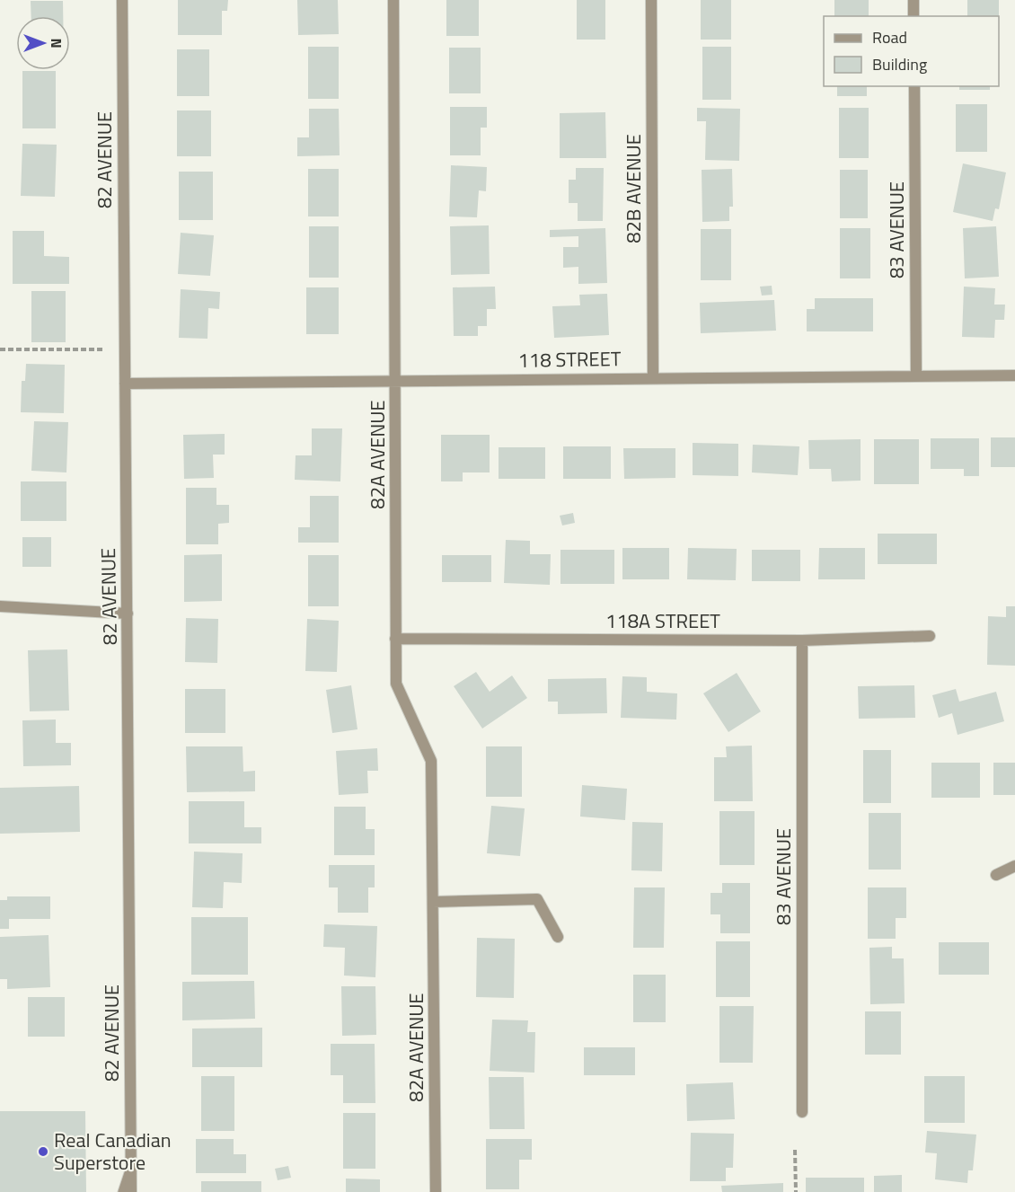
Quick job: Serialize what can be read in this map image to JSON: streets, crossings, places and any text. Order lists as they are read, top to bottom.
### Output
{
  "streets": {
    "street": [
      "82 AVENUE",
      "82B AVENUE",
      "83 AVENUE",
      "118 STREET",
      "82A AVENUE",
      "118A STREET"
    ]
  },
  "crossings": [
    ["82 AVENUE", "118 STREET"],
    ["82B AVENUE", "118 STREET"],
    ["83 AVENUE", "118 STREET"],
    ["83 AVENUE", "118A STREET"],
    ["118 STREET", "82A AVENUE"],
    ["82A AVENUE", "118A STREET"]
  ],
  "places": ["Real Canadian Superstore"],
  "legend": ["Road", "Building"],
  "north": "right"
}
